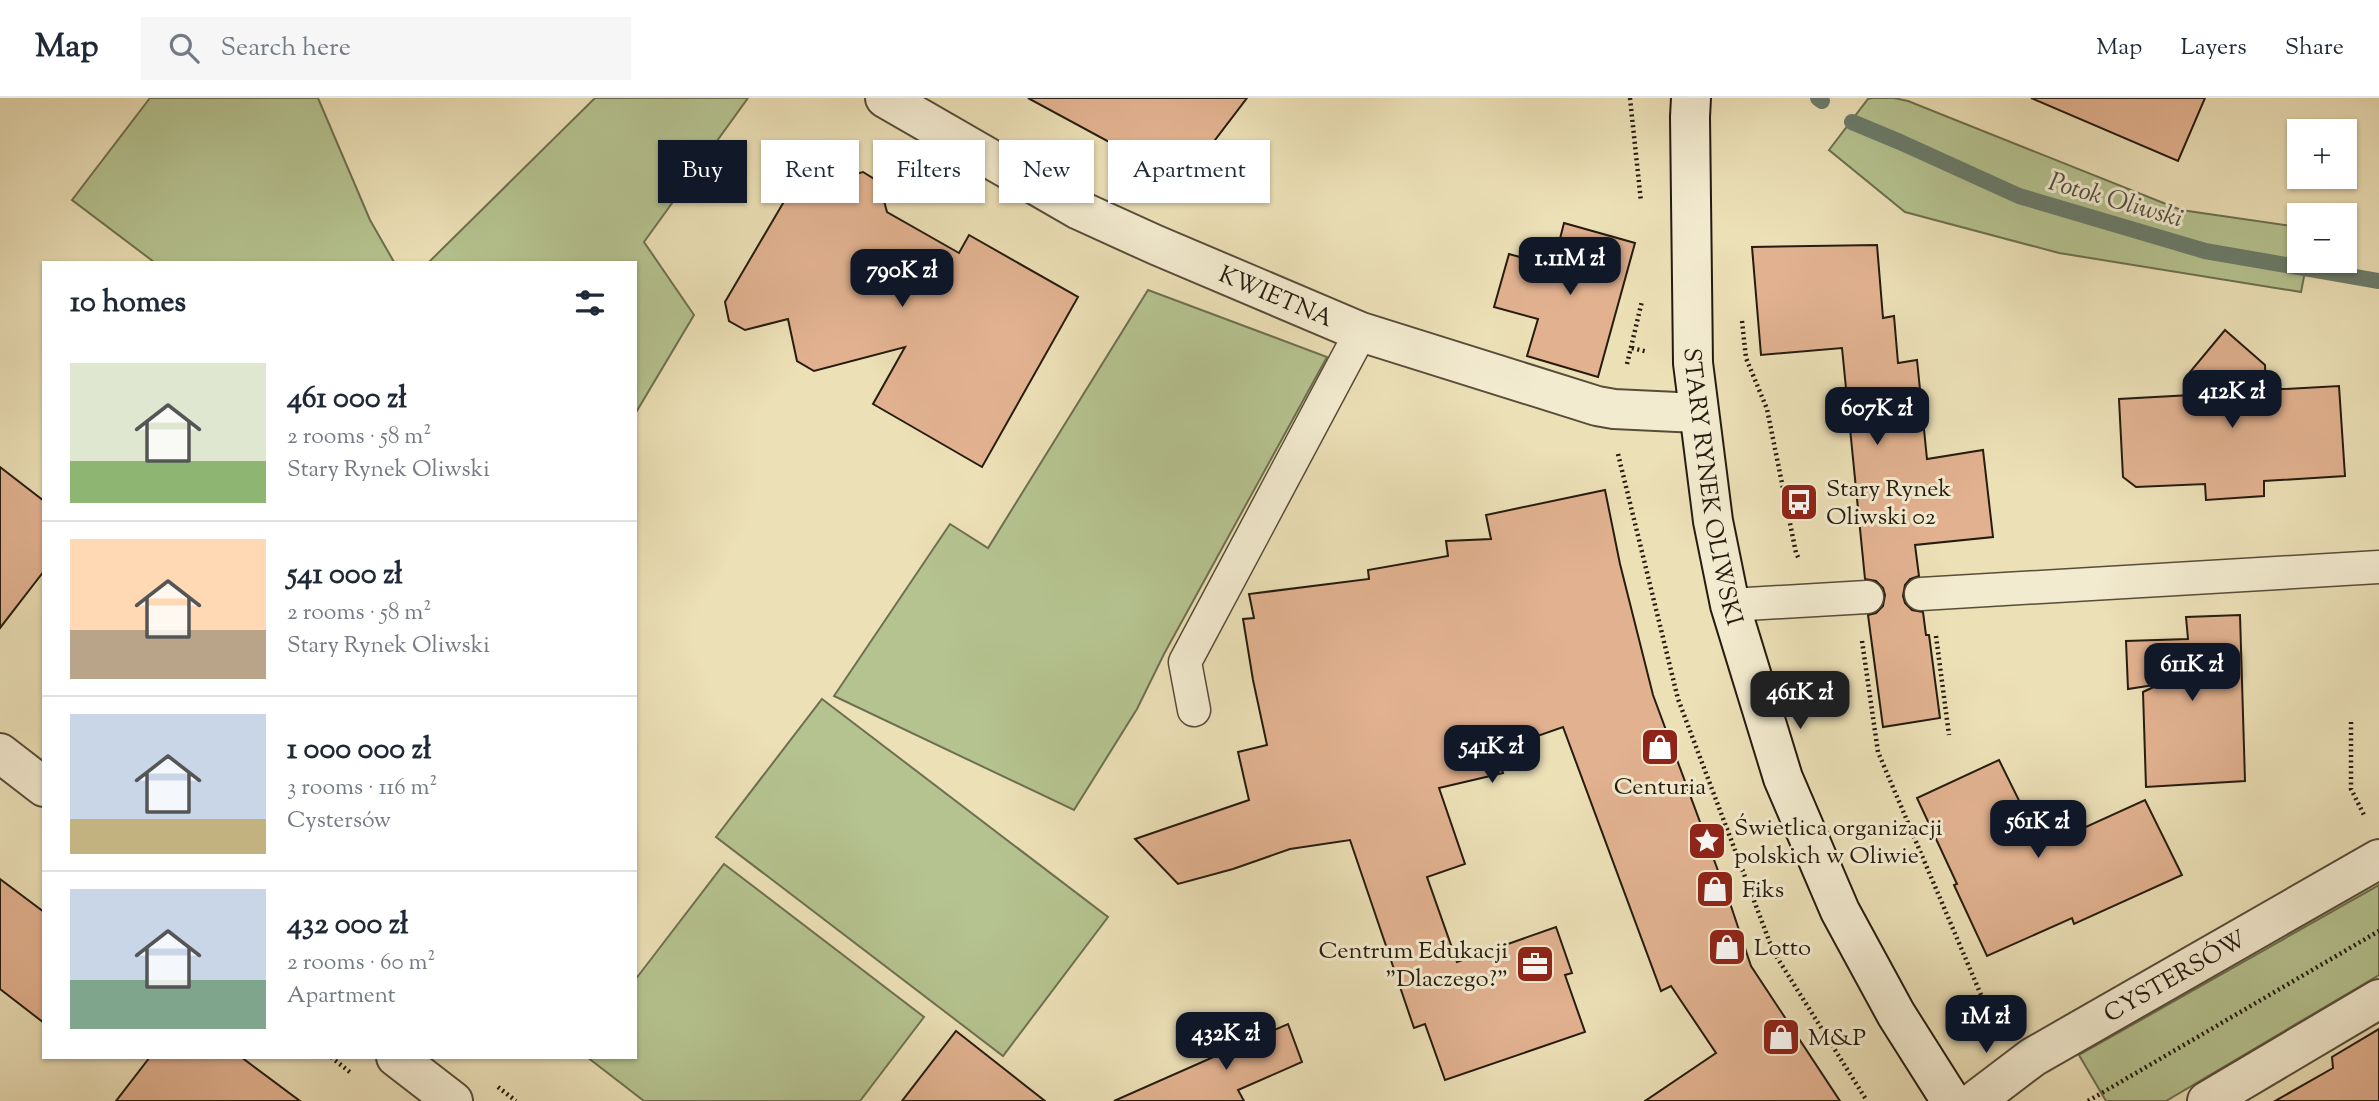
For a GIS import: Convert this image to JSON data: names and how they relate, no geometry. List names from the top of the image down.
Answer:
{
  "streets": {
    "street": ["KWIETNA", "STARY RYNEK OLIWSKI", "CYSTERSÓW"]
  },
  "crossings": [
    ["KWIETNA", "STARY RYNEK OLIWSKI"]
  ],
  "water": ["Potok Oliwski"],
  "places": {
    "bus stop": ["Stary Rynek Oliwski 02"],
    "shop": [
      "Centuria",
      "Fiks",
      "Lotto",
      "M&P"
    ],
    "place": ["Świetlica organizacji polskich w Oliwie"],
    "office": ["Centrum Edukacji \"Dlaczego?\""]
  },
  "page": {
    "header": "Map",
    "search": "Search here",
    "nav": ["Map", "Layers", "Share"],
    "map_buttons": ["+", "−"],
    "chip": [
      "Buy",
      "Rent",
      "Filters",
      "New",
      "Apartment"
    ],
    "price": [
      "1.11M zł",
      "790K zł",
      "412K zł",
      "607K zł",
      "611K zł",
      "461K zł",
      "541K zł",
      "561K zł",
      "1M zł",
      "432K zł"
    ],
    "heading": "10 homes",
    "list": [
      {
        "name": "461 000 zł",
        "note": "2 rooms · 58 m² · Stary Rynek Oliwski"
      },
      {
        "name": "541 000 zł",
        "note": "2 rooms · 58 m² · Stary Rynek Oliwski"
      },
      {
        "name": "1 000 000 zł",
        "note": "3 rooms · 116 m² · Cystersów"
      },
      {
        "name": "432 000 zł",
        "note": "2 rooms · 60 m² · Apartment"
      }
    ]
  }
}
